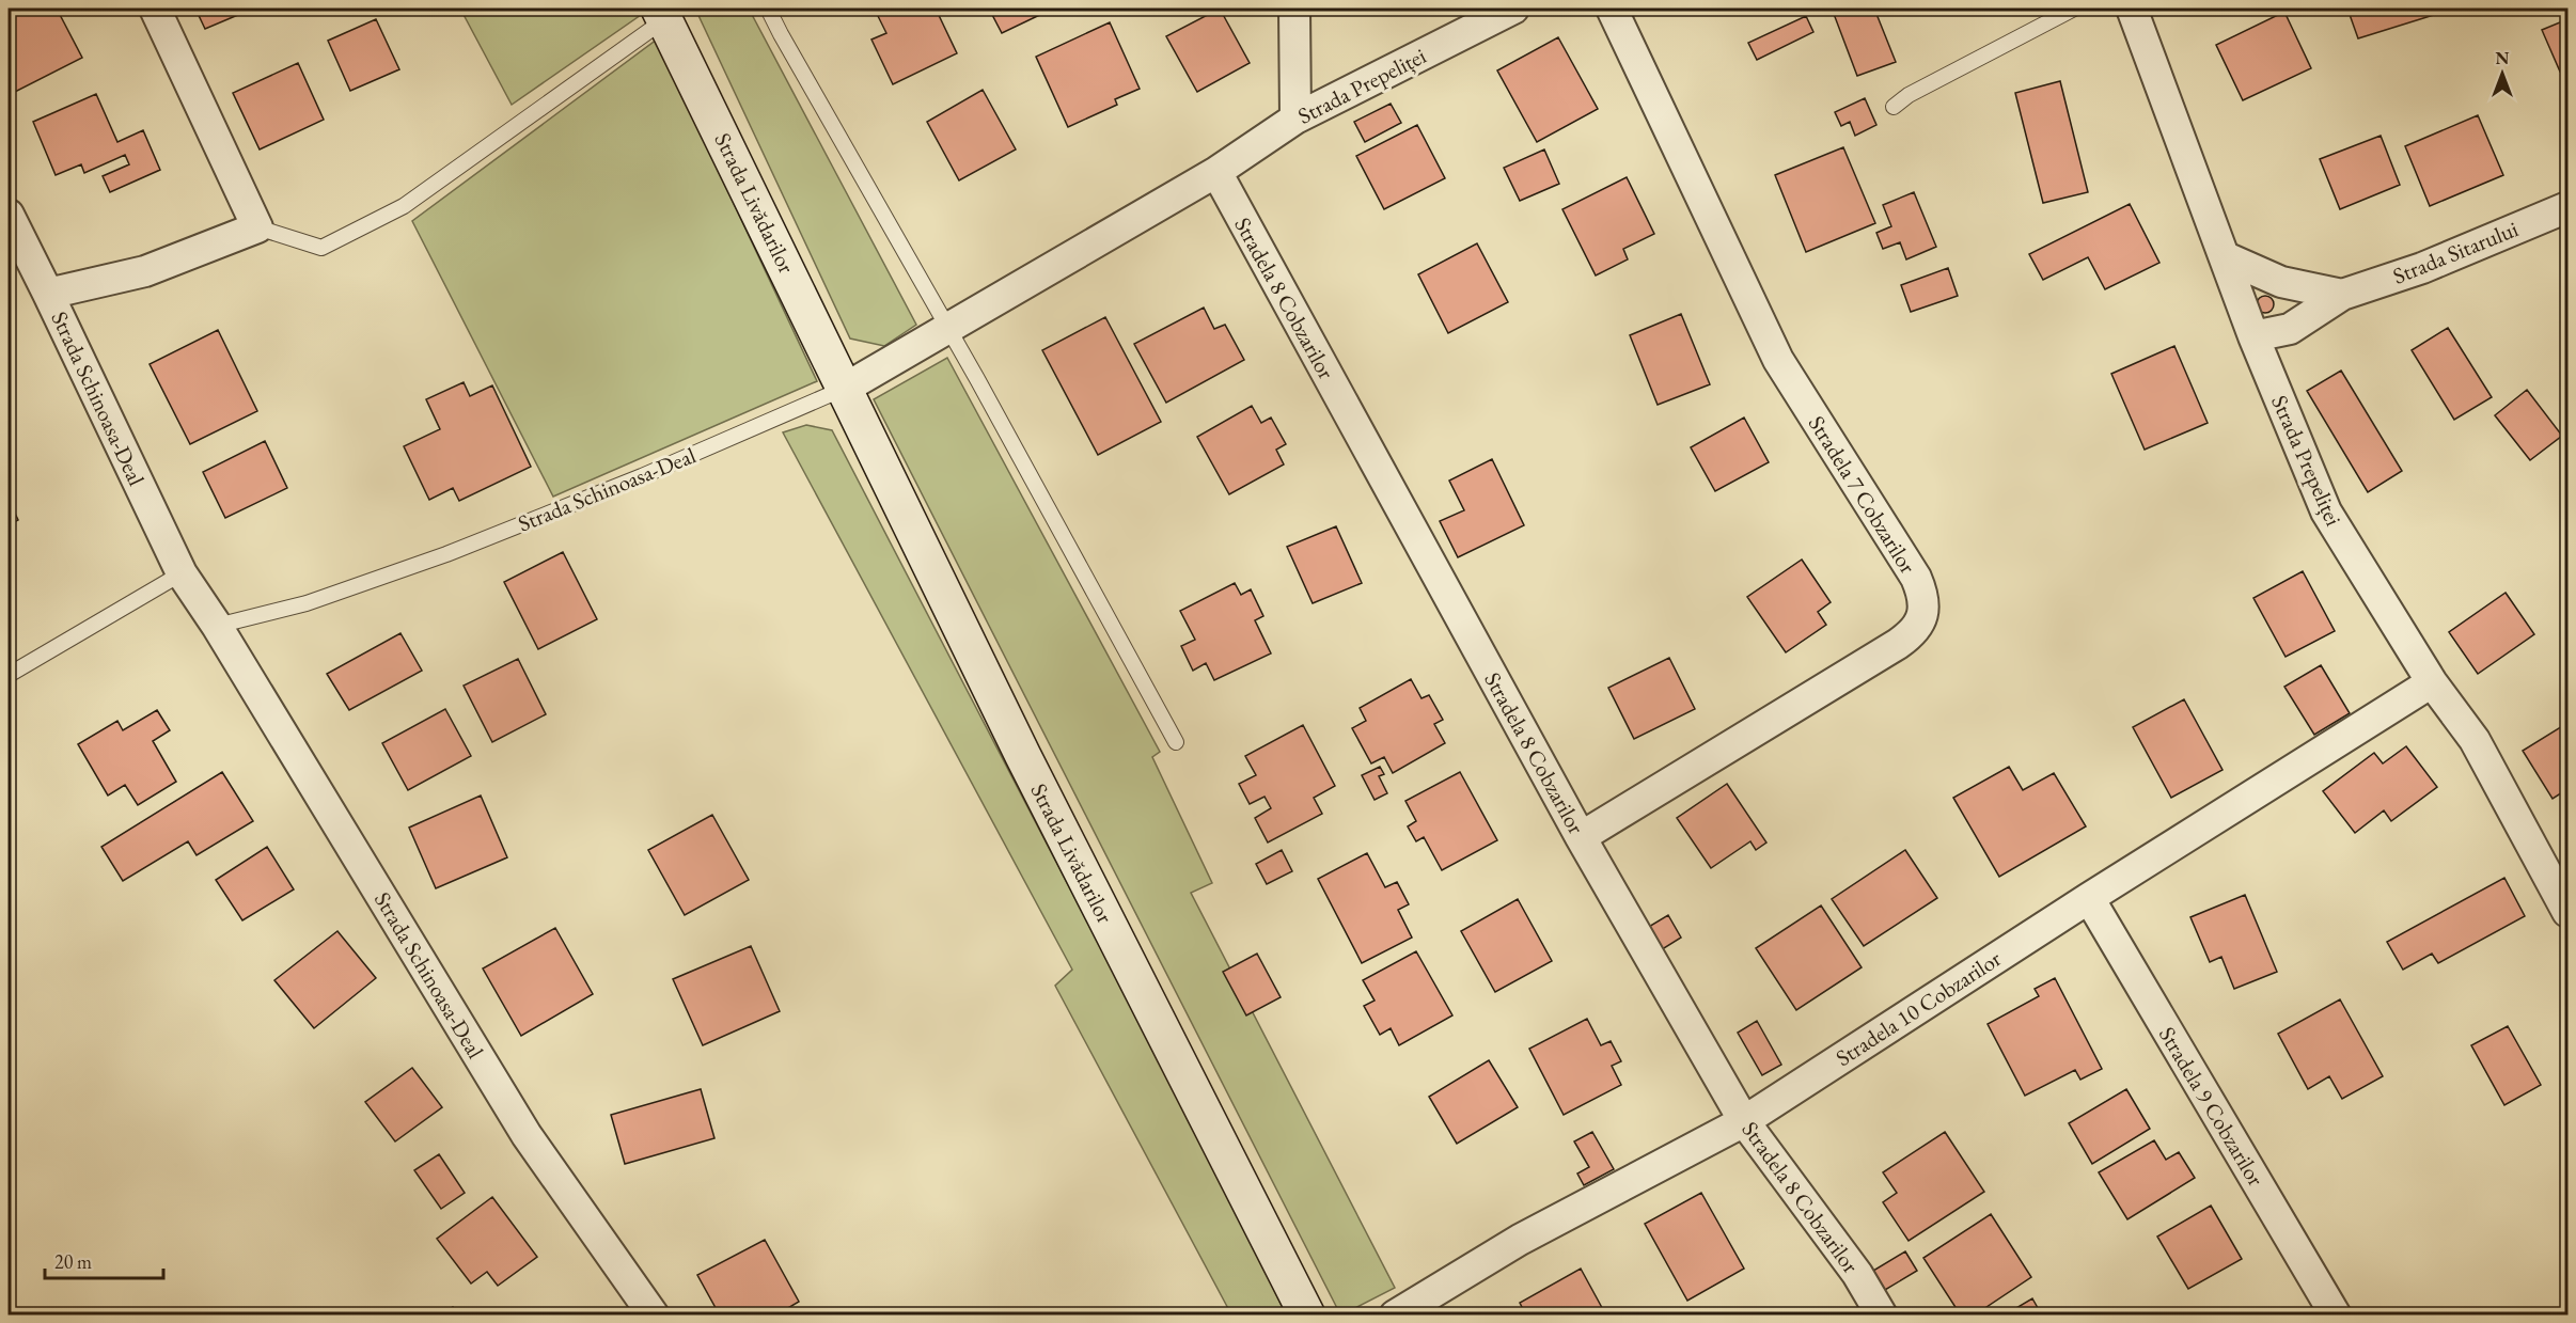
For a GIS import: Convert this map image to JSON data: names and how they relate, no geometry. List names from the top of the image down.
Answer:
{
  "streets": {
    "street": [
      "Strada Prepeliței",
      "Strada Livădarilor",
      "Strada Sitarului",
      "Stradela 8 Cobzarilor",
      "Strada Schinoasa-Deal",
      "Stradela 7 Cobzarilor",
      "Stradela 10 Cobzarilor",
      "Stradela 9 Cobzarilor"
    ]
  },
  "crossings": [
    ["Strada Prepeliței", "Strada Sitarului"],
    ["Strada Prepeliței", "Stradela 8 Cobzarilor"],
    ["Strada Prepeliței", "Stradela 10 Cobzarilor"],
    ["Strada Livădarilor", "Strada Schinoasa-Deal"],
    ["Stradela 8 Cobzarilor", "Stradela 7 Cobzarilor"],
    ["Stradela 8 Cobzarilor", "Stradela 10 Cobzarilor"],
    ["Stradela 10 Cobzarilor", "Stradela 9 Cobzarilor"]
  ],
  "scale_bar": "20 m",
  "north": "top"
}
